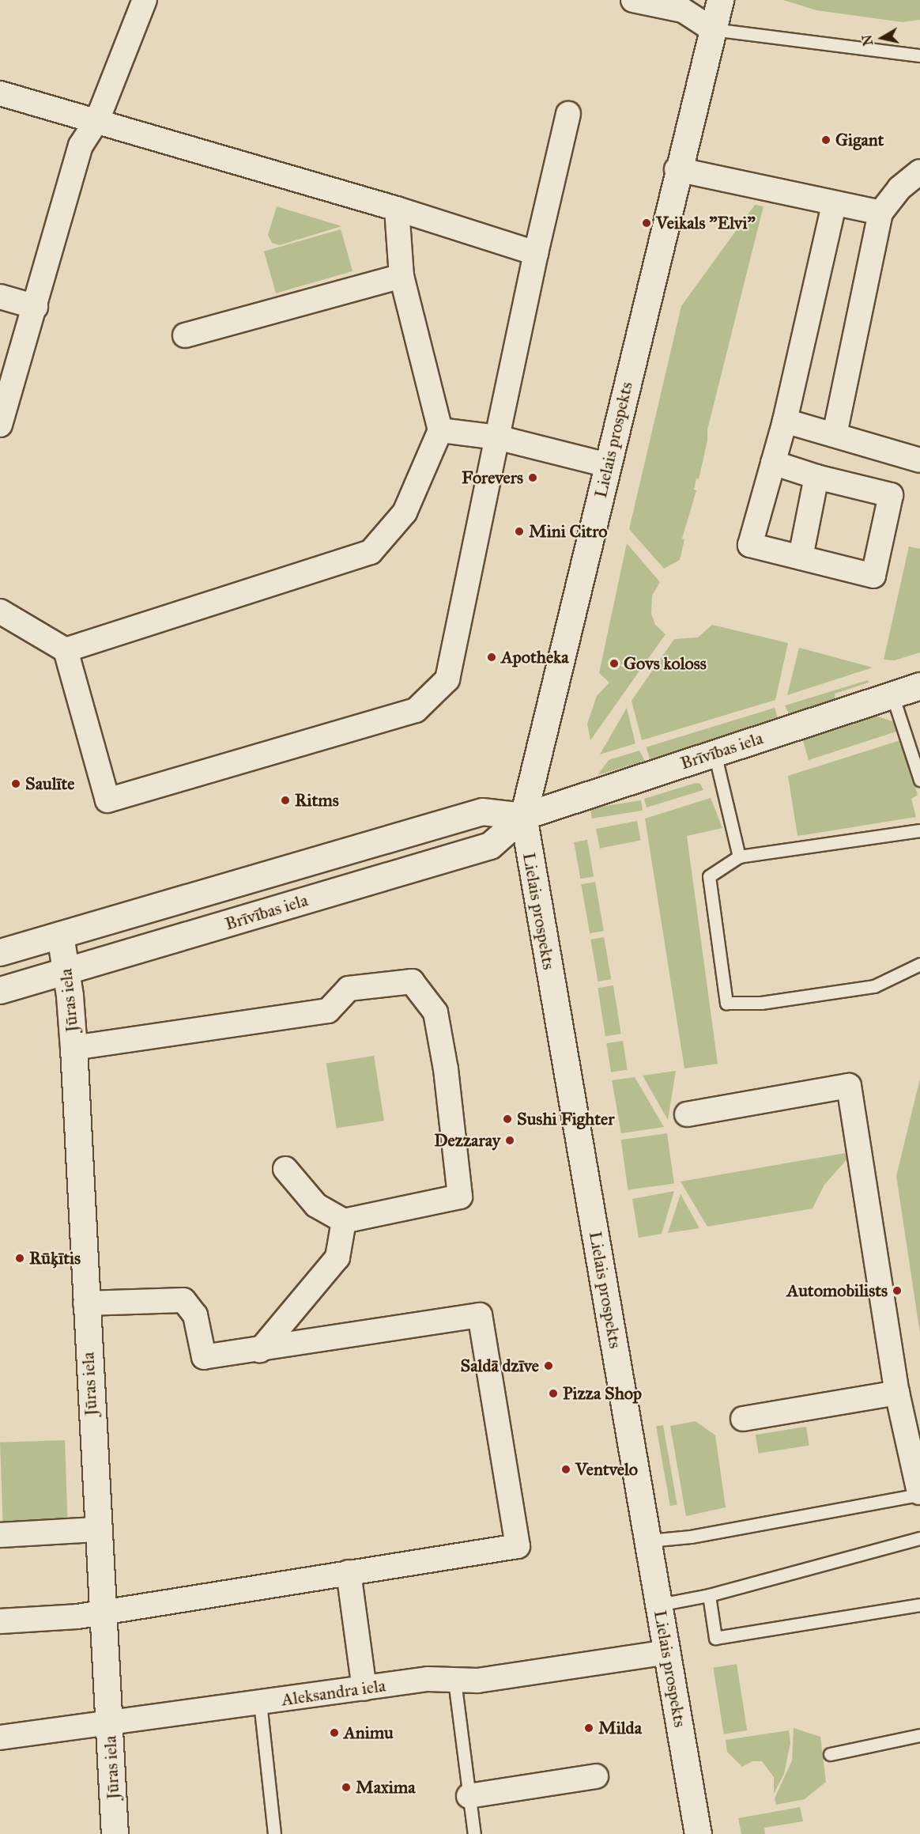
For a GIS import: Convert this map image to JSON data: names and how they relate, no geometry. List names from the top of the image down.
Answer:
{
  "streets": {
    "main road": ["Lielais prospekts", "Brīvības iela", "Jūras iela"],
    "street": ["Aleksandra iela"]
  },
  "crossings": [
    ["Lielais prospekts", "Brīvības iela"],
    ["Lielais prospekts", "Aleksandra iela"],
    ["Brīvības iela", "Jūras iela"],
    ["Jūras iela", "Aleksandra iela"]
  ],
  "places": [
    "Gigant",
    "Veikals \"Elvi\"",
    "Forevers",
    "Mini Citro",
    "Apotheka",
    "Govs koloss",
    "Saulīte",
    "Ritms",
    "Sushi Fighter",
    "Dezzaray",
    "Rūķītis",
    "Automobilists",
    "Saldā dzīve",
    "Pizza Shop",
    "Ventvelo",
    "Milda",
    "Animu",
    "Maxima"
  ],
  "north": "left"
}
